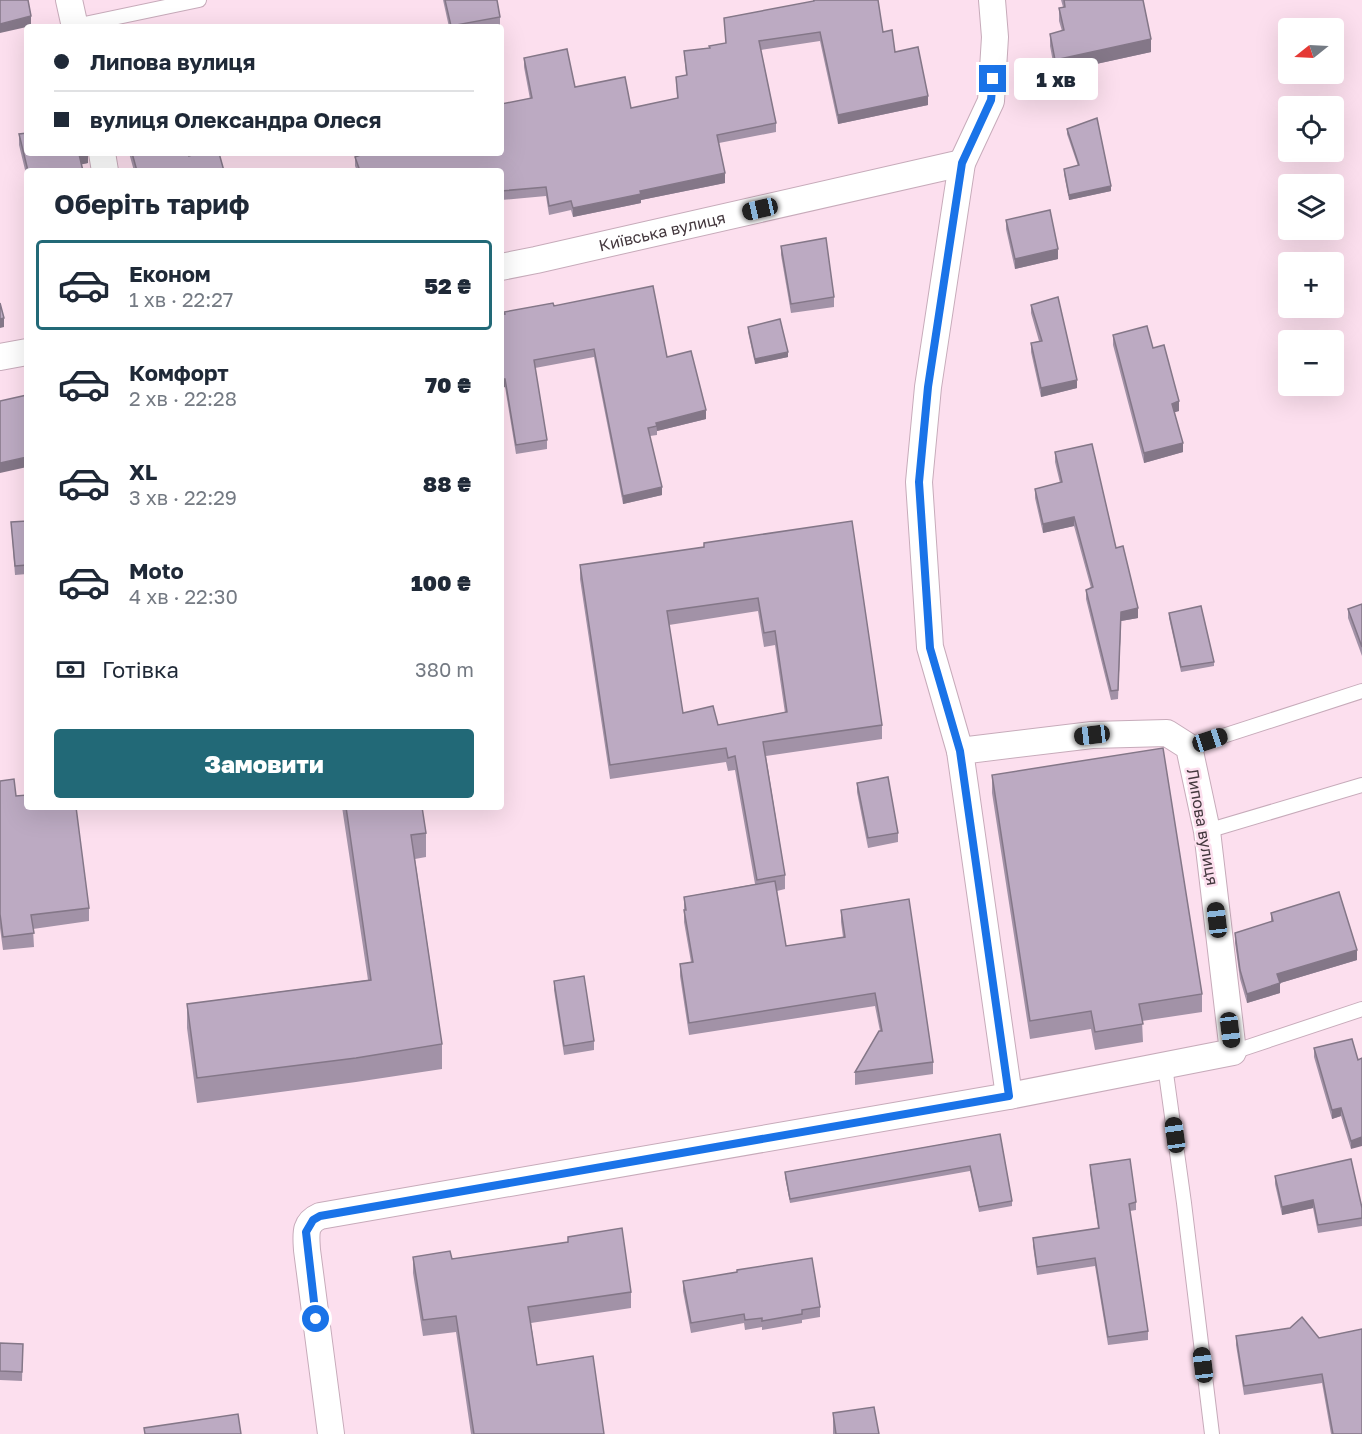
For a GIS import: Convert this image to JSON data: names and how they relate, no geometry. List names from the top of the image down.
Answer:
{
  "streets": {
    "street": ["Київська вулиця", "Липова вулиця"]
  },
  "north": "left",
  "page": {
    "map_buttons": ["+", "−"],
    "banner": ["Липова вулиця", "вулиця Олександра Олеся"],
    "bubble": "1 хв",
    "heading": "Оберіть тариф",
    "list": [
      {
        "name": "Економ",
        "note": "1 хв · 22:27",
        "value": "52 ₴"
      },
      {
        "name": "Комфорт",
        "note": "2 хв · 22:28",
        "value": "70 ₴"
      },
      {
        "name": "XL",
        "note": "3 хв · 22:29",
        "value": "88 ₴"
      },
      {
        "name": "Moto",
        "note": "4 хв · 22:30",
        "value": "100 ₴"
      }
    ],
    "pay": ["Готівка", "380 m"],
    "buttons": "Замовити"
  }
}
